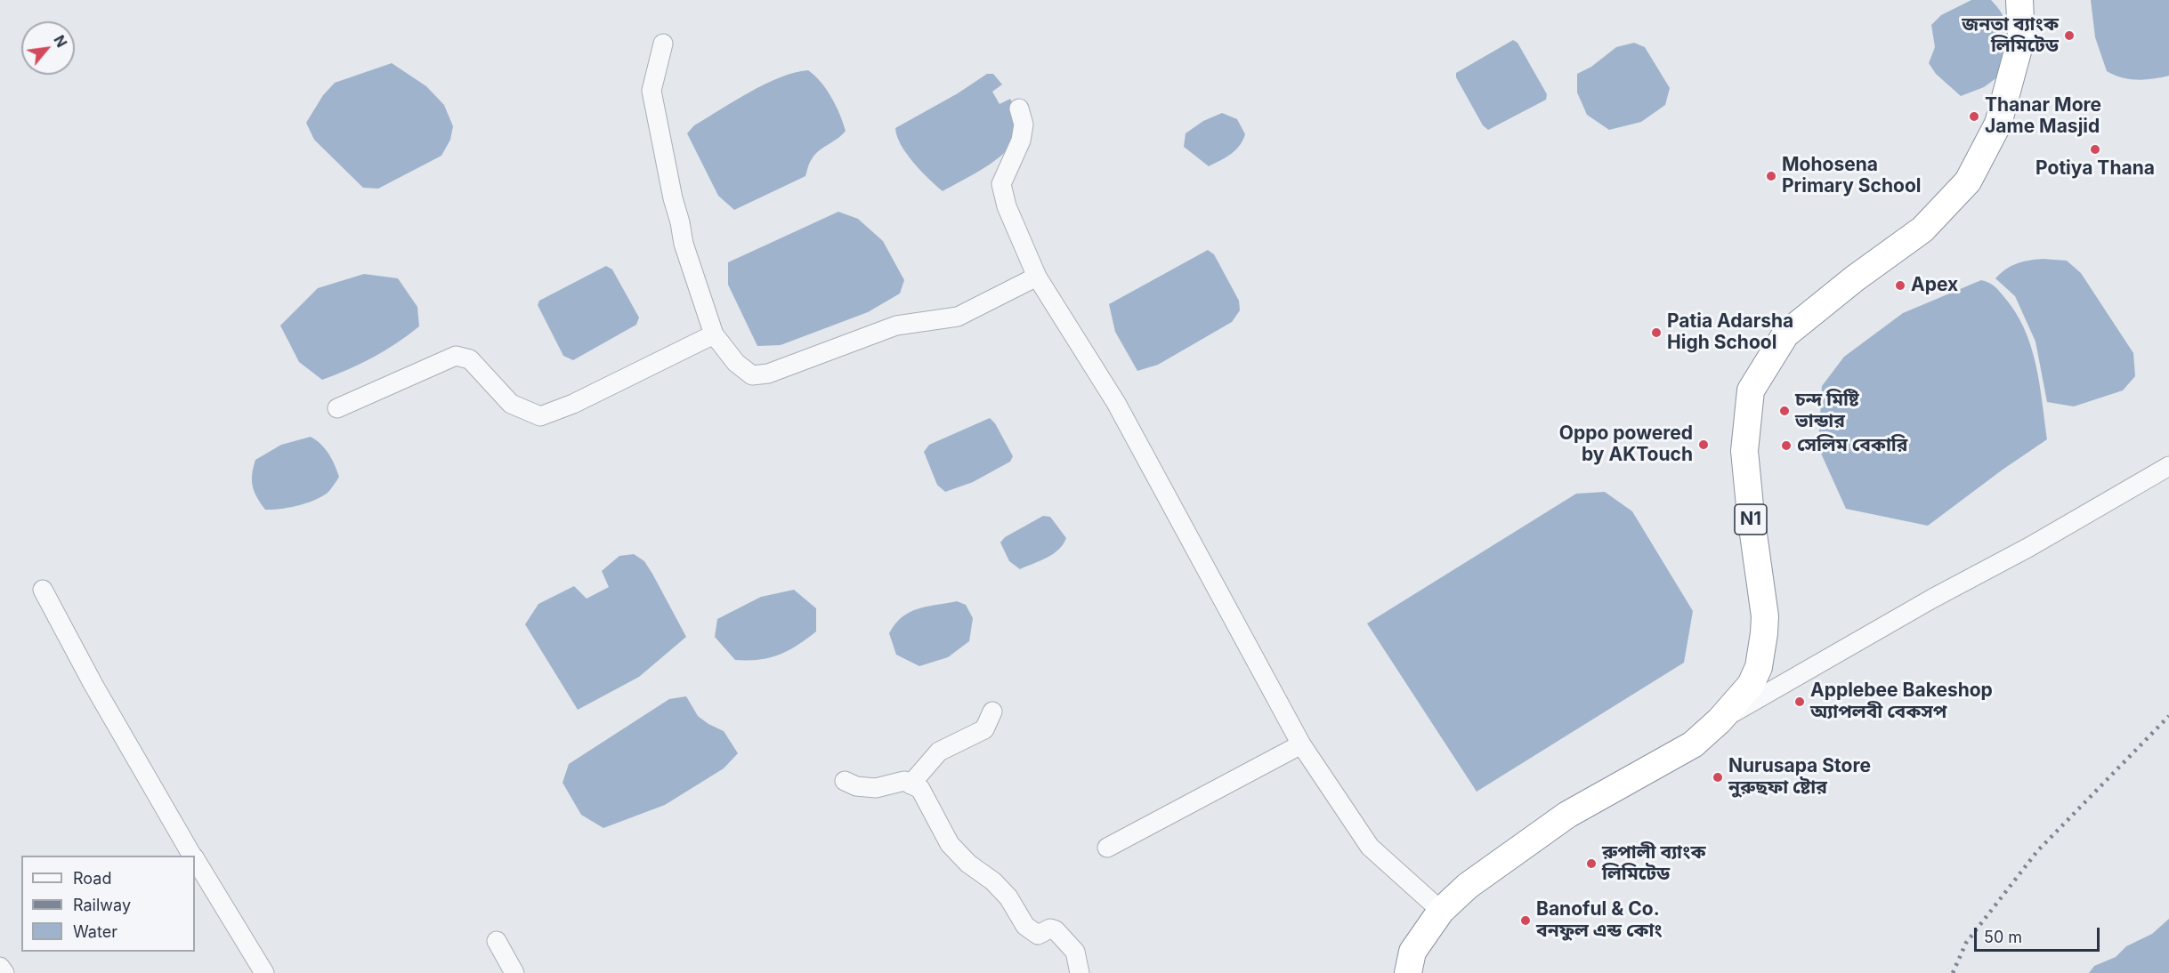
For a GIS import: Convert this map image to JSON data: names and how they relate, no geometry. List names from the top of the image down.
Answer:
{
  "streets": {
    "highway": ["N1"]
  },
  "places": [
    "জনতা ব্যাংক লিমিটেড",
    "Thanar More Jame Masjid",
    "Potiya Thana",
    "Mohosena Primary School",
    "Apex",
    "Patia Adarsha High School",
    "চন্দ মিষ্টি ভান্ডার",
    "Oppo powered by AKTouch",
    "সেলিম বেকারি",
    "Applebee Bakeshop অ্যাপলবী বেকসপ",
    "Nurusapa Store নুরুছফা ষ্টোর",
    "রুপালী ব্যাংক লিমিটেড",
    "Banoful & Co. বনফুল এন্ড কোং"
  ],
  "legend": ["Road", "Railway", "Water"],
  "scale_bar": "50 m",
  "north": "top right"
}
